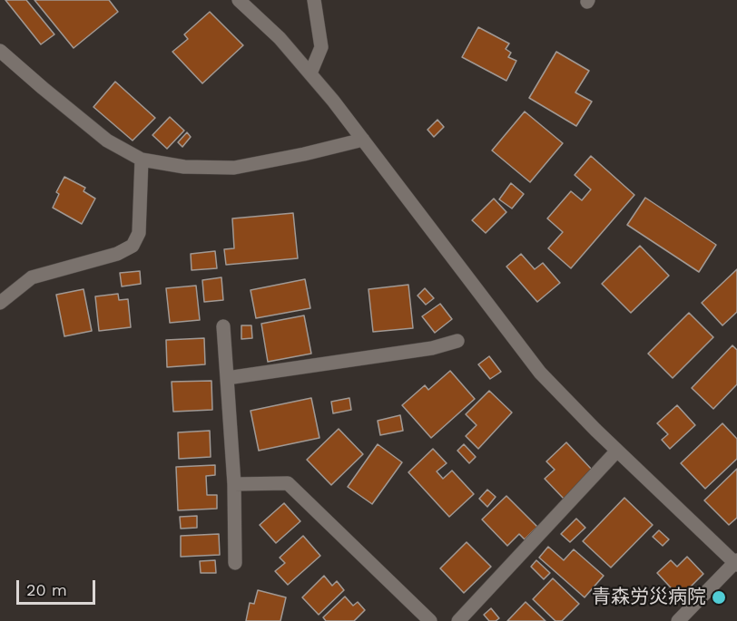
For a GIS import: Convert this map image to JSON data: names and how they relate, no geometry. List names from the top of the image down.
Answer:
{
  "places": ["青森労災病院"],
  "scale_bar": "20 m"
}
